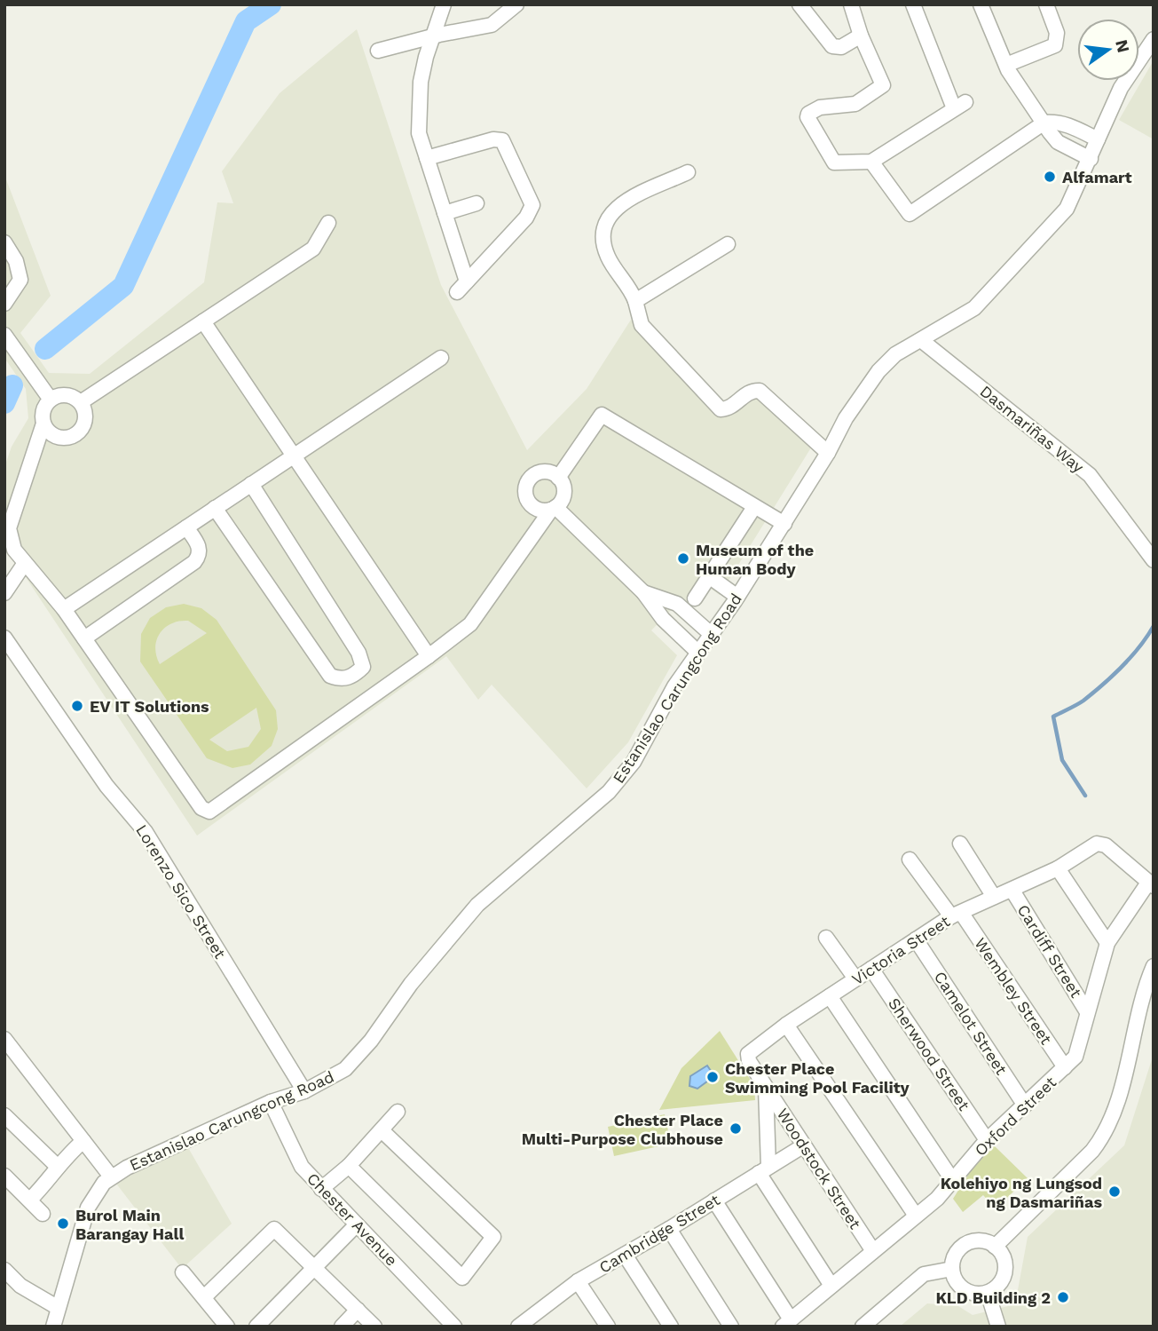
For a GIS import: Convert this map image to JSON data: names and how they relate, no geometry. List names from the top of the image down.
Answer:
{
  "streets": {
    "street": [
      "Dasmariñas Way",
      "Estanislao Carungcong Road",
      "Lorenzo Sico Street",
      "Victoria Street",
      "Cardiff Street",
      "Wembley Street",
      "Camelot Street",
      "Sherwood Street",
      "Oxford Street",
      "Woodstock Street",
      "Chester Avenue",
      "Cambridge Street"
    ]
  },
  "crossings": [
    ["Dasmariñas Way", "Estanislao Carungcong Road"],
    ["Estanislao Carungcong Road", "Lorenzo Sico Street"],
    ["Estanislao Carungcong Road", "Chester Avenue"],
    ["Victoria Street", "Cardiff Street"],
    ["Victoria Street", "Wembley Street"],
    ["Victoria Street", "Camelot Street"],
    ["Victoria Street", "Sherwood Street"],
    ["Victoria Street", "Oxford Street"],
    ["Victoria Street", "Woodstock Street"],
    ["Cardiff Street", "Oxford Street"],
    ["Wembley Street", "Oxford Street"],
    ["Camelot Street", "Oxford Street"],
    ["Sherwood Street", "Oxford Street"],
    ["Oxford Street", "Woodstock Street"],
    ["Woodstock Street", "Cambridge Street"]
  ],
  "places": [
    "Alfamart",
    "Museum of the Human Body",
    "EV IT Solutions",
    "Chester Place Swimming Pool Facility",
    "Chester Place Multi-Purpose Clubhouse",
    "Kolehiyo ng Lungsod ng Dasmariñas",
    "Burol Main Barangay Hall",
    "KLD Building 2"
  ],
  "north": "right"
}
